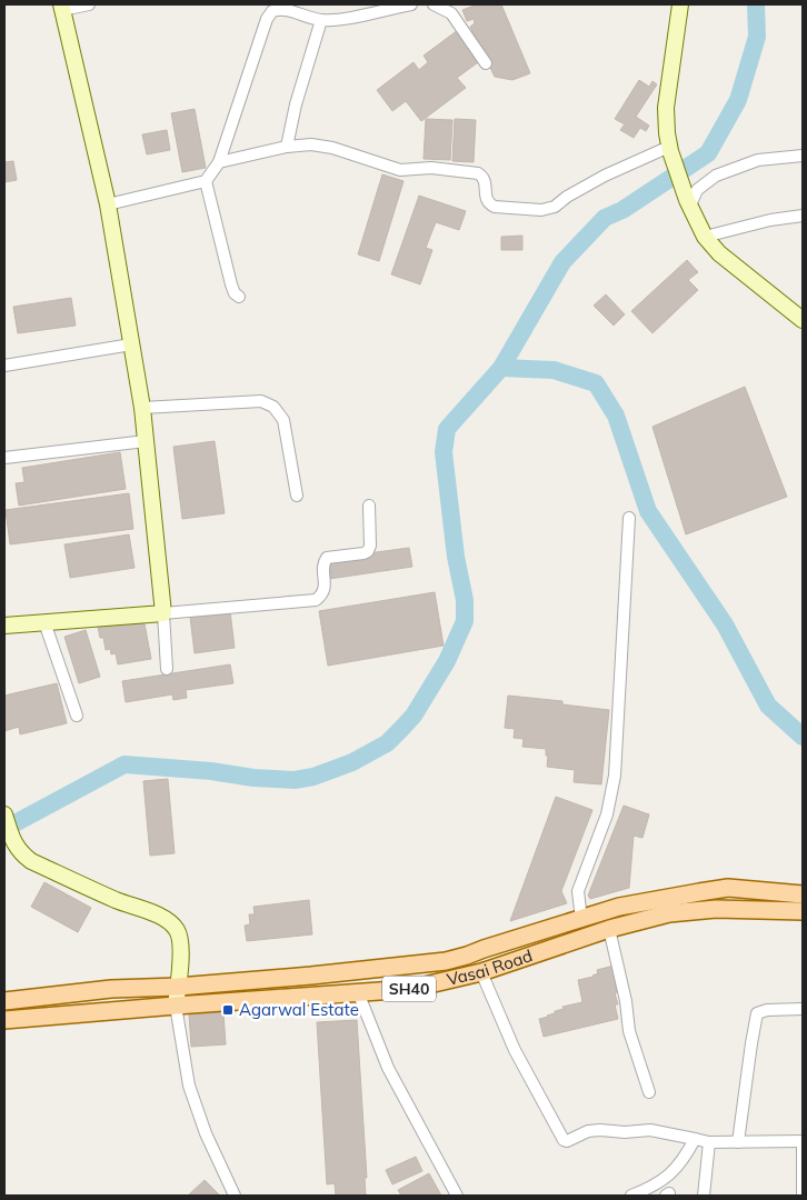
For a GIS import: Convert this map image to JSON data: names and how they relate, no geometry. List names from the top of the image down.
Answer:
{
  "streets": {
    "main road": ["Vasai Road", "SH40"]
  },
  "places": {
    "transit": ["Agarwal Estate"]
  }
}
